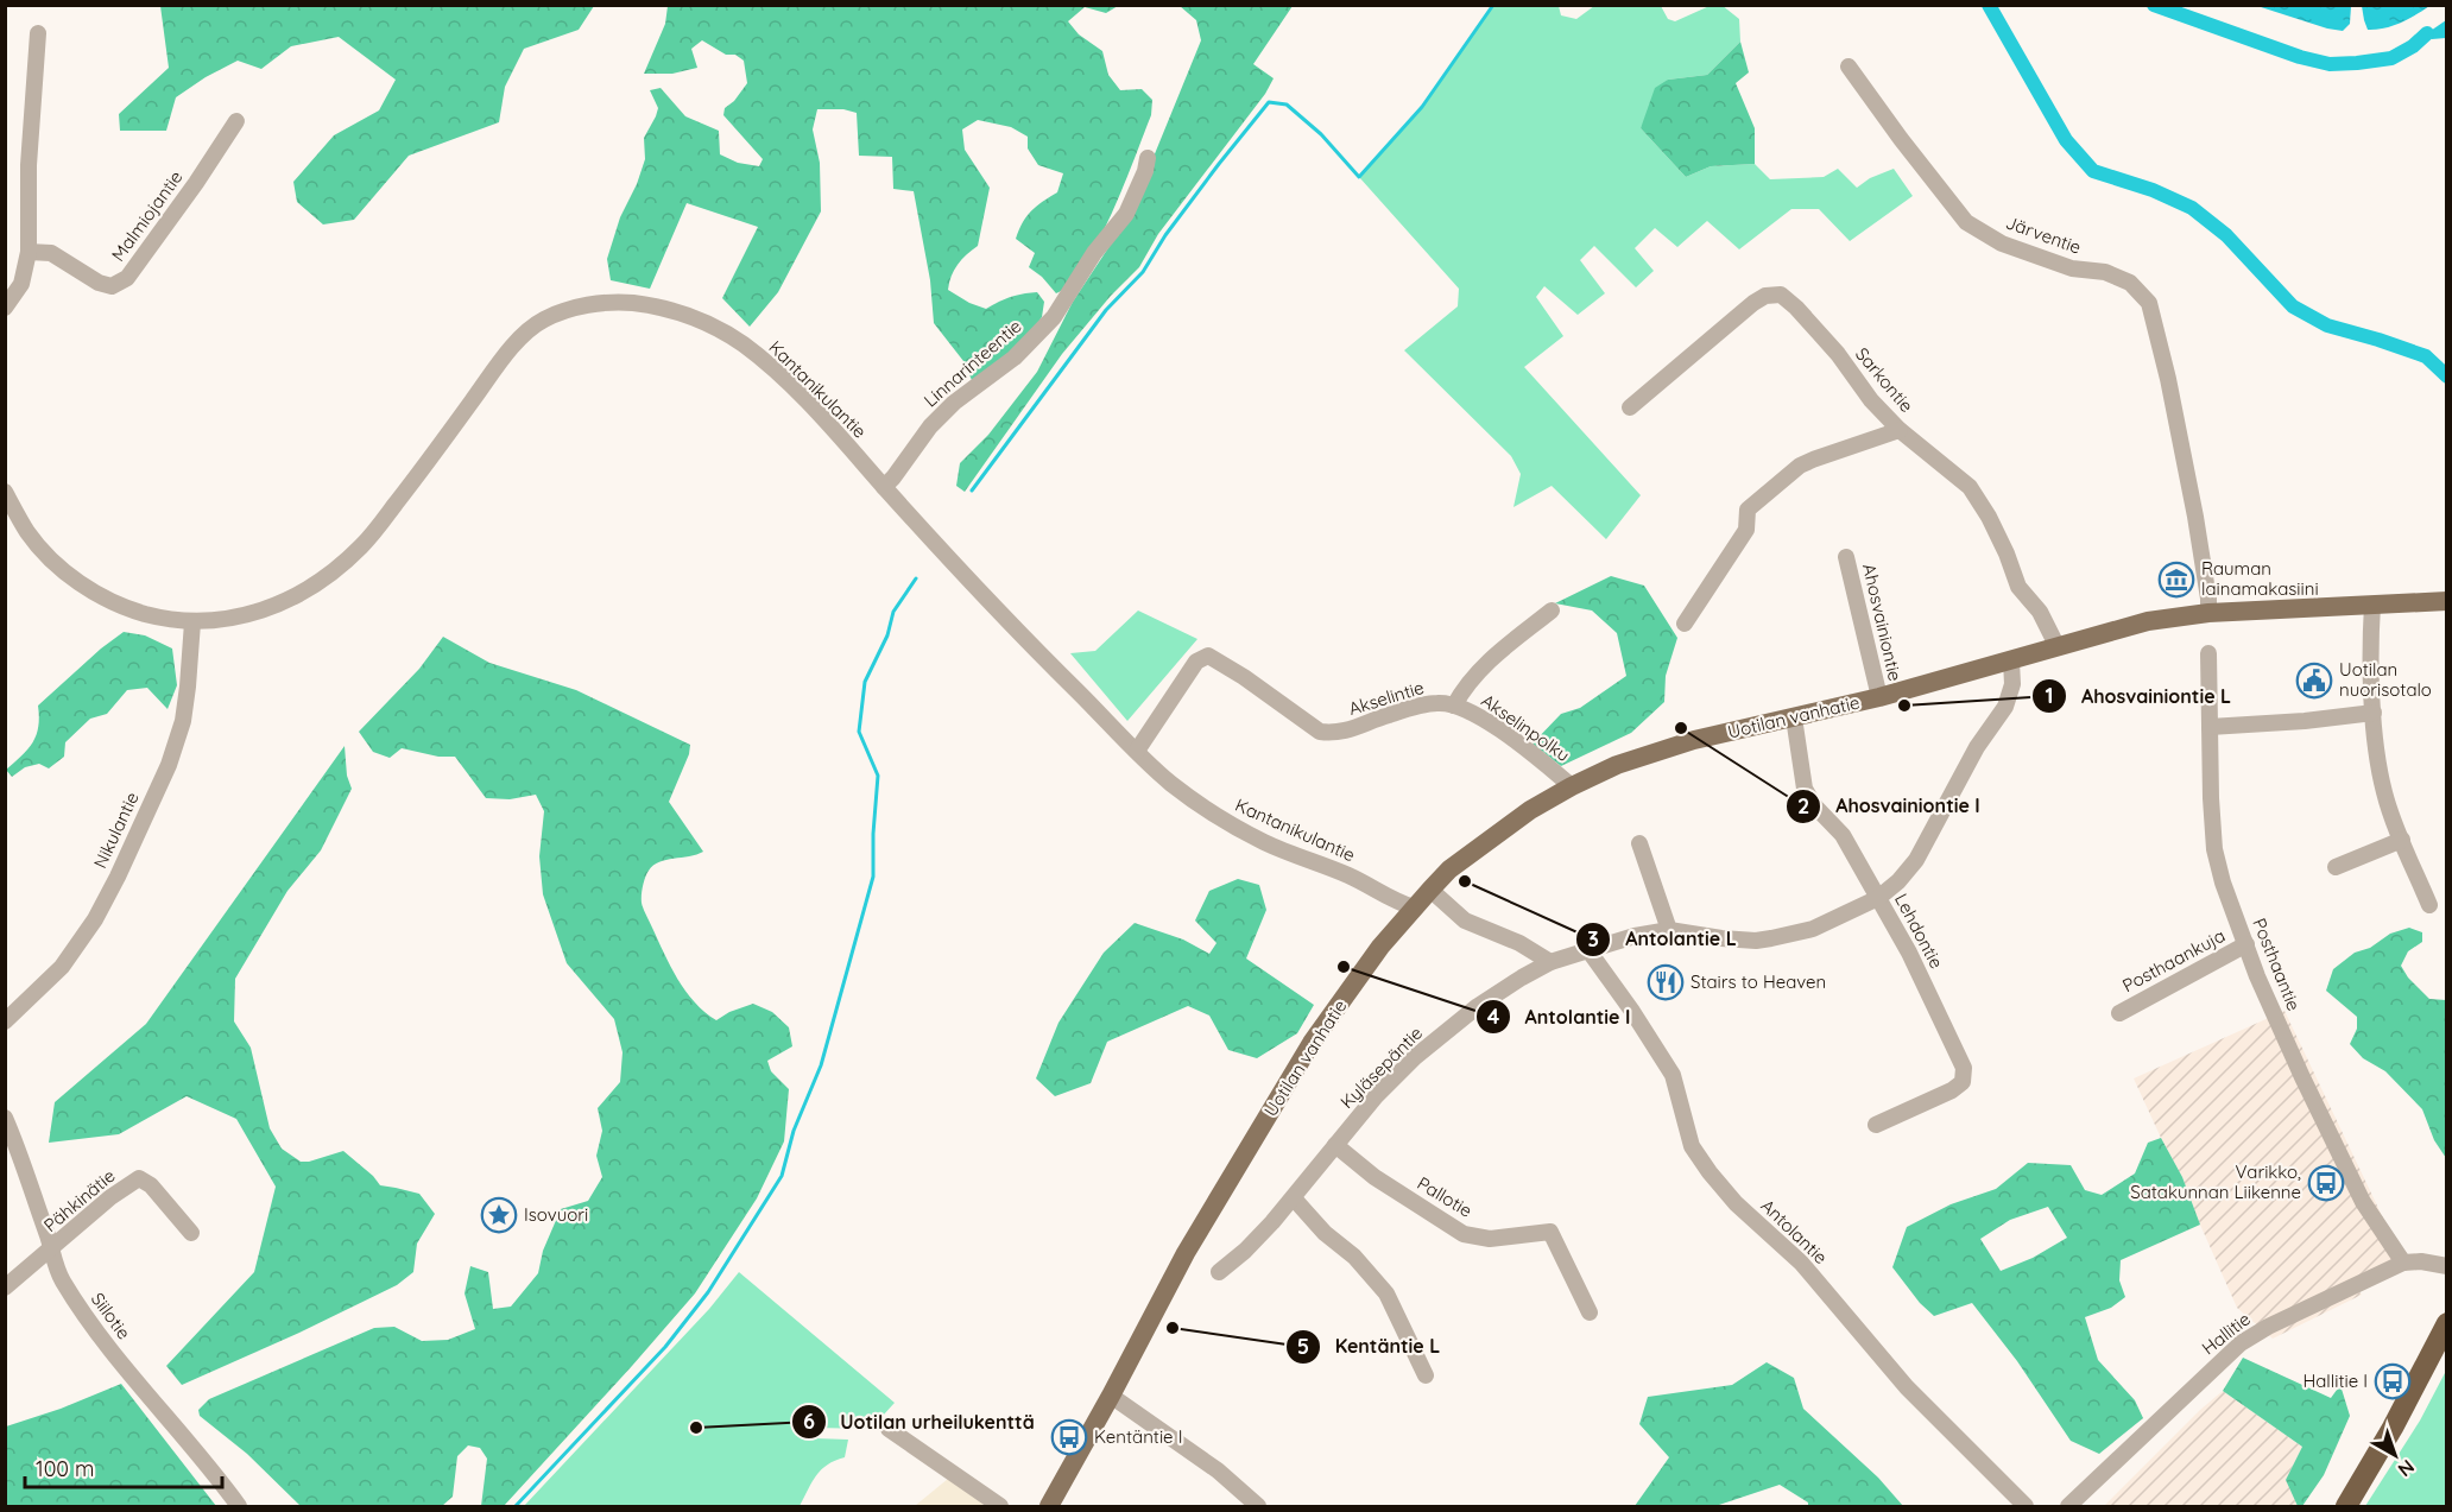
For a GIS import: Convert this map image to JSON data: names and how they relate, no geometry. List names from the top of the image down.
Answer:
{
  "streets": {
    "main road": ["Uotilan vanhatie"],
    "street": [
      "Malmiojantie",
      "Järventie",
      "Linnarinteentie",
      "Sarkontie",
      "Kantanikulantie",
      "Ahosvainiontie",
      "Akselintie",
      "Akselinpolku",
      "Nikulantie",
      "Lehdontie",
      "Posthaankuja",
      "Posthaantie",
      "Kyläsepäntie",
      "Pallotie",
      "Pähkinätie",
      "Antolantie",
      "Siilotie",
      "Hallitie"
    ]
  },
  "crossings": [
    ["Järventie", "Uotilan vanhatie"],
    ["Linnarinteentie", "Kantanikulantie"],
    ["Sarkontie", "Uotilan vanhatie"],
    ["Kantanikulantie", "Akselintie"],
    ["Kantanikulantie", "Uotilan vanhatie"],
    ["Kantanikulantie", "Nikulantie"],
    ["Ahosvainiontie", "Uotilan vanhatie"],
    ["Akselintie", "Akselinpolku"],
    ["Uotilan vanhatie", "Akselinpolku"],
    ["Uotilan vanhatie", "Lehdontie"],
    ["Uotilan vanhatie", "Kyläsepäntie"],
    ["Lehdontie", "Kyläsepäntie"],
    ["Posthaankuja", "Posthaantie"],
    ["Posthaantie", "Hallitie"],
    ["Kyläsepäntie", "Pallotie"],
    ["Kyläsepäntie", "Antolantie"],
    ["Pähkinätie", "Siilotie"]
  ],
  "places": {
    "museum": ["Rauman lainamakasiini"],
    "public building": ["Uotilan nuorisotalo"],
    "other": [
      "Ahosvainiontie L",
      "Ahosvainiontie I",
      "Antolantie L",
      "Antolantie I",
      "Kentäntie L",
      "Uotilan urheilukenttä"
    ],
    "restaurant": ["Stairs to Heaven"],
    "bus stop": ["Varikko, Satakunnan Liikenne", "Hallitie I", "Kentäntie I"],
    "place": ["Isovuori"]
  },
  "scale_bar": "100 m",
  "north": "bottom right"
}
